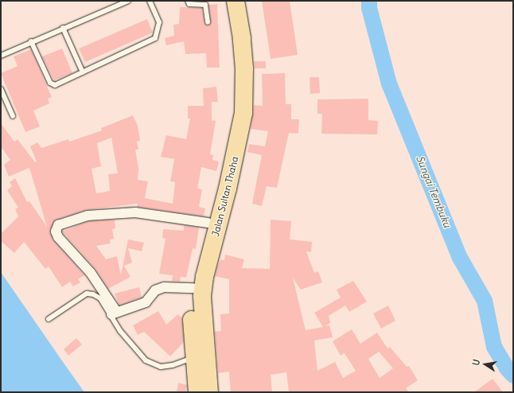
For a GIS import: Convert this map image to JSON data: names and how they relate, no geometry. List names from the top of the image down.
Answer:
{
  "streets": {
    "highway": ["Jalan Sultan Thaha"]
  },
  "water": ["Sungai Tembuku"],
  "north": "left"
}
